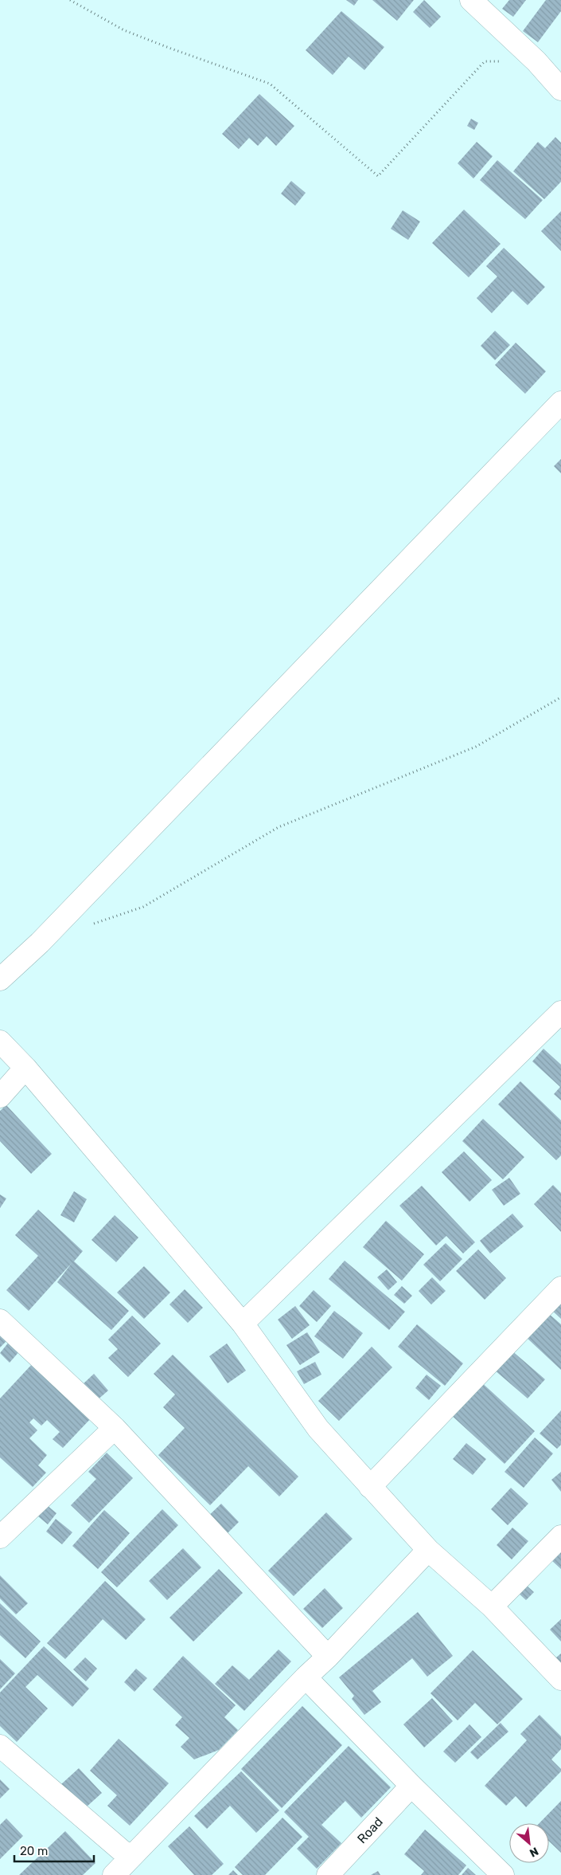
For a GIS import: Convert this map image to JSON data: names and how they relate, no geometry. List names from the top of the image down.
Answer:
{
  "streets": {
    "street": ["Road"]
  },
  "scale_bar": "20 m",
  "north": "bottom right"
}
